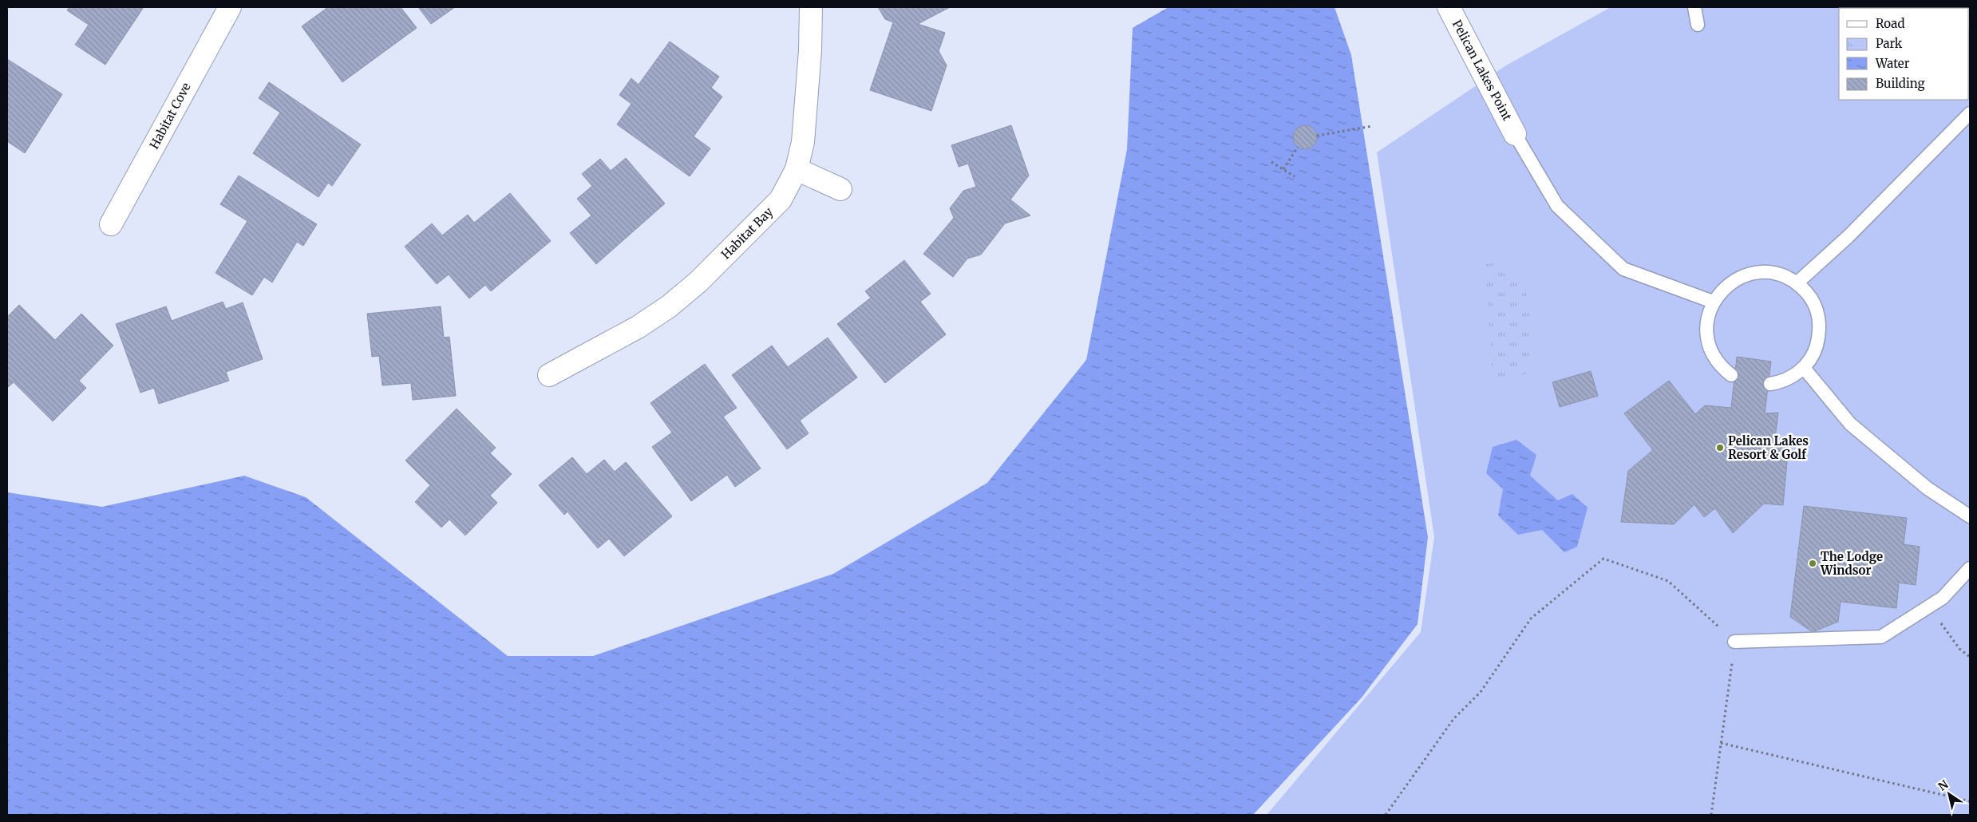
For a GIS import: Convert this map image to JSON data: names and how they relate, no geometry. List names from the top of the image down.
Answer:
{
  "streets": {
    "street": ["Pelican Lakes Point", "Habitat Cove", "Habitat Bay"]
  },
  "places": ["Pelican Lakes Resort & Golf", "The Lodge Windsor"],
  "legend": [
    "Road",
    "Park",
    "Water",
    "Building"
  ],
  "north": "top left"
}
